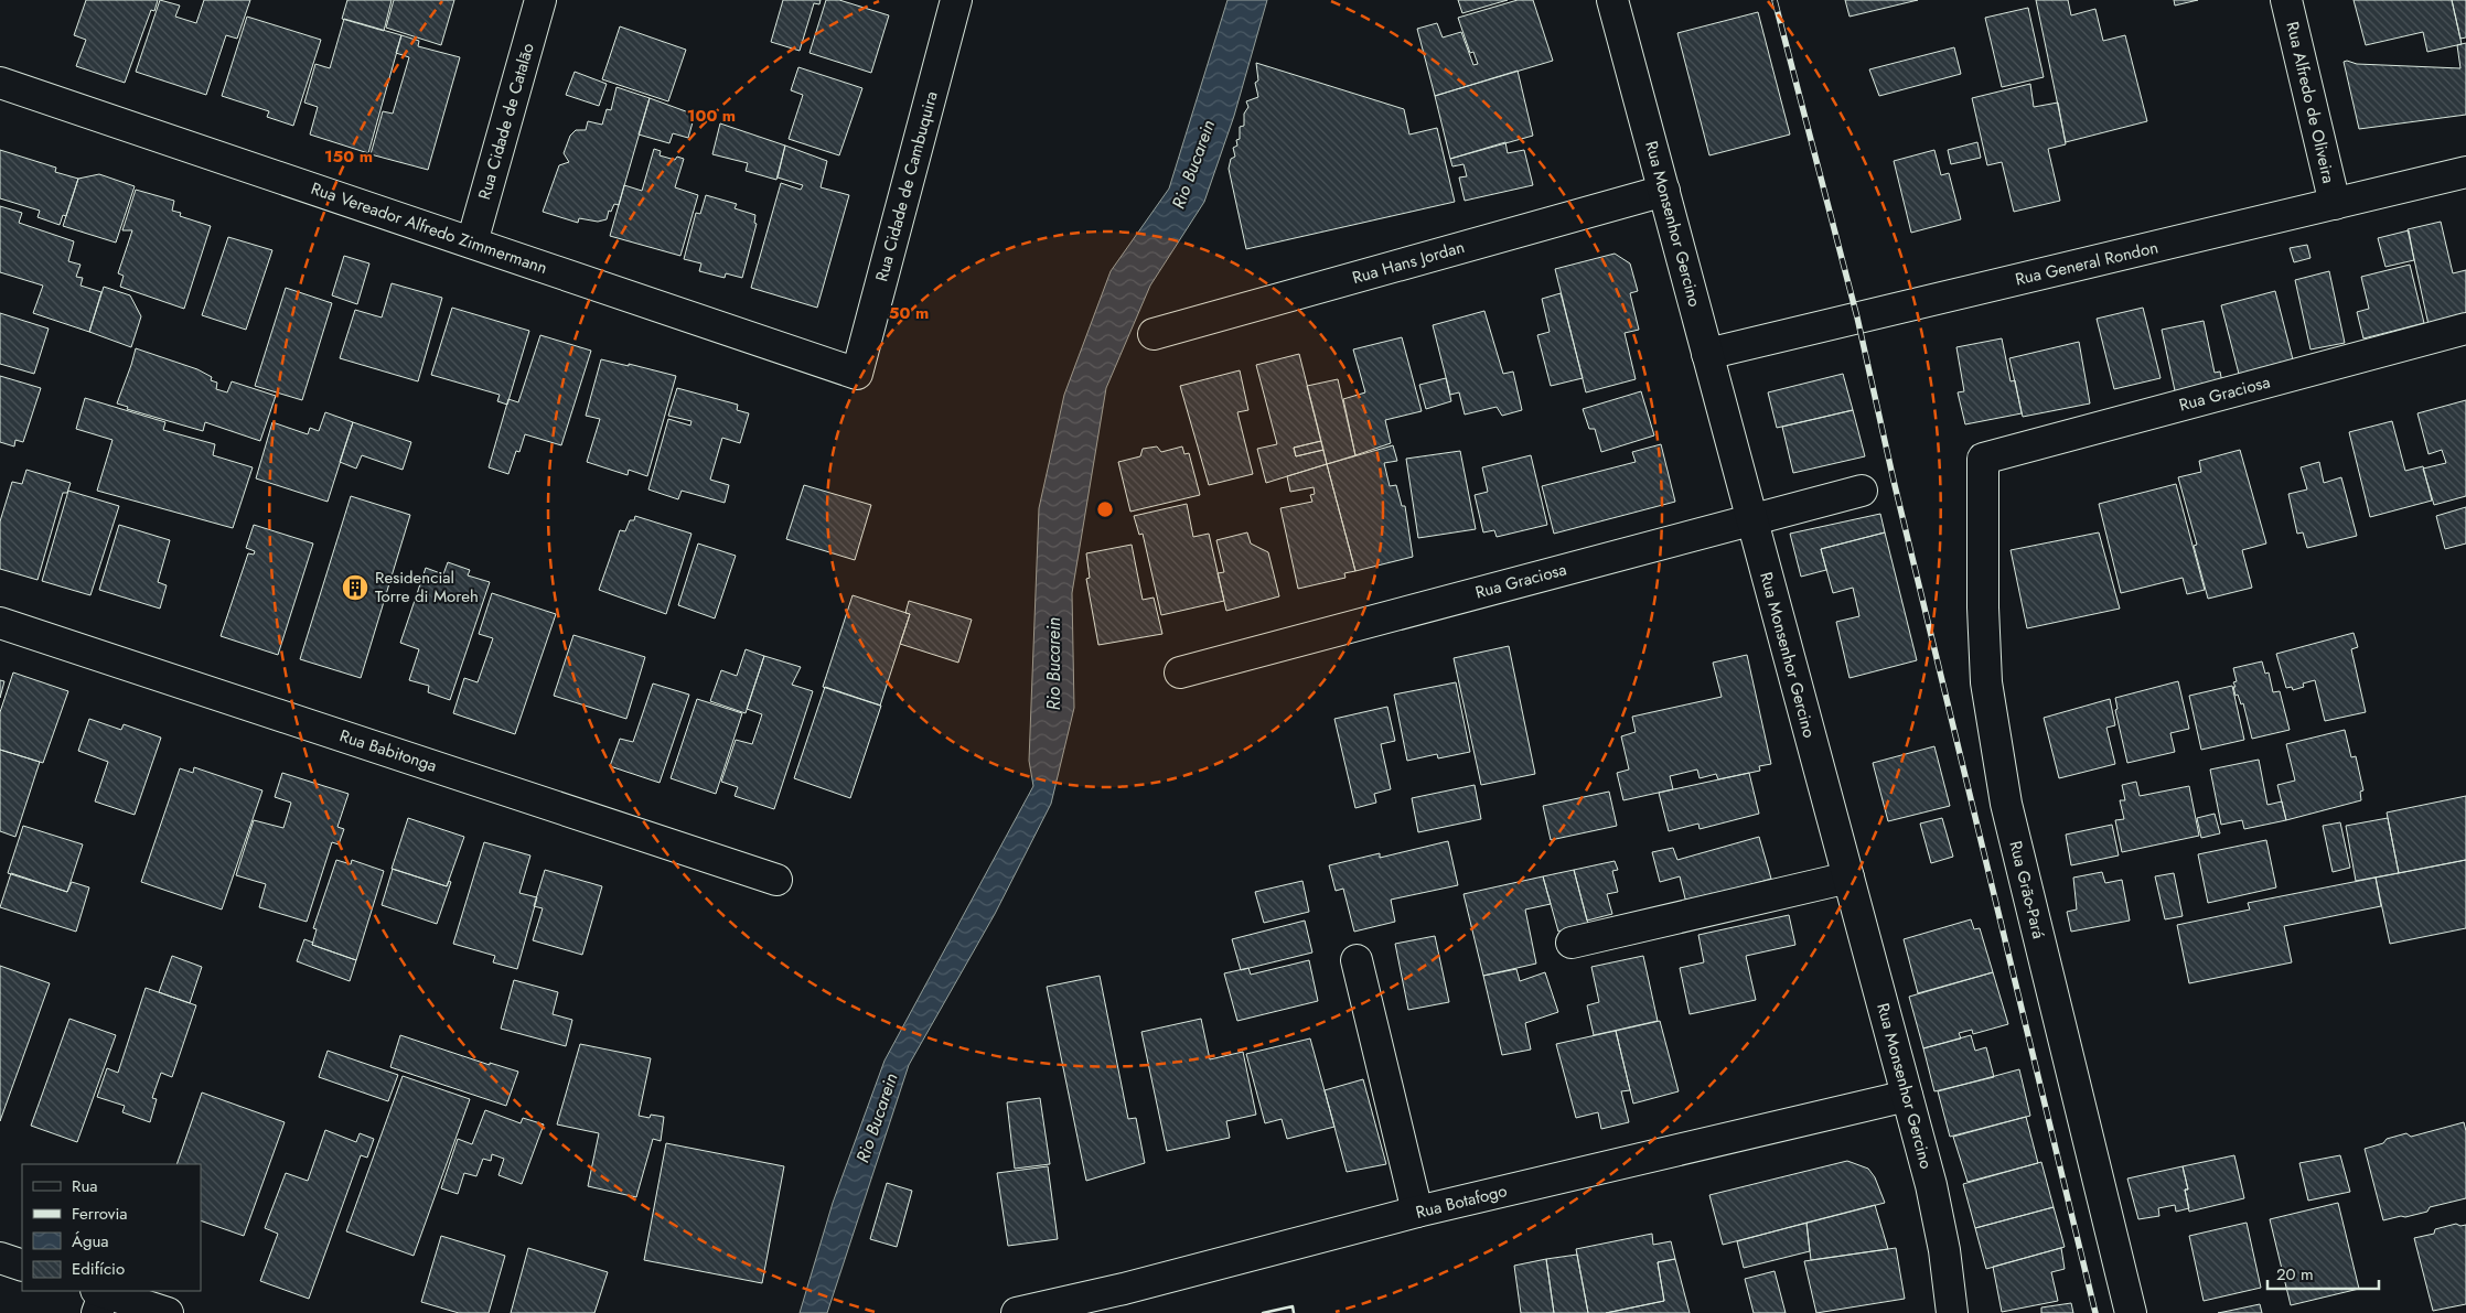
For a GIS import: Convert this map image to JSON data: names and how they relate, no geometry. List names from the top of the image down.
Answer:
{
  "streets": {
    "street": [
      "Rua Alfredo de Oliveira",
      "Rua Cidade de Catalão",
      "Rua Cidade de Cambuquira",
      "Rua Monsenhor Gercino",
      "Rua Vereador Alfredo Zimmermann",
      "Rua Hans Jordan",
      "Rua General Rondon",
      "Rua Graciosa",
      "Rua Babitonga",
      "Rua Grão-Pará",
      "Rua Botafogo"
    ]
  },
  "crossings": [
    ["Rua Alfredo de Oliveira", "Rua General Rondon"],
    ["Rua Cidade de Catalão", "Rua Vereador Alfredo Zimmermann"],
    ["Rua Cidade de Cambuquira", "Rua Vereador Alfredo Zimmermann"],
    ["Rua Monsenhor Gercino", "Rua Hans Jordan"],
    ["Rua Monsenhor Gercino", "Rua General Rondon"],
    ["Rua Monsenhor Gercino", "Rua Graciosa"],
    ["Rua Monsenhor Gercino", "Rua Botafogo"],
    ["Rua Graciosa", "Rua Grão-Pará"]
  ],
  "water": ["Rio Bucarein"],
  "places": {
    "building": ["Residencial Torre di Moreh"]
  },
  "legend": [
    "Rua",
    "Ferrovia",
    "Água",
    "Edifício"
  ],
  "scale_bar": "20 m",
  "rings": ["100 m", "150 m", "50 m"]
}
